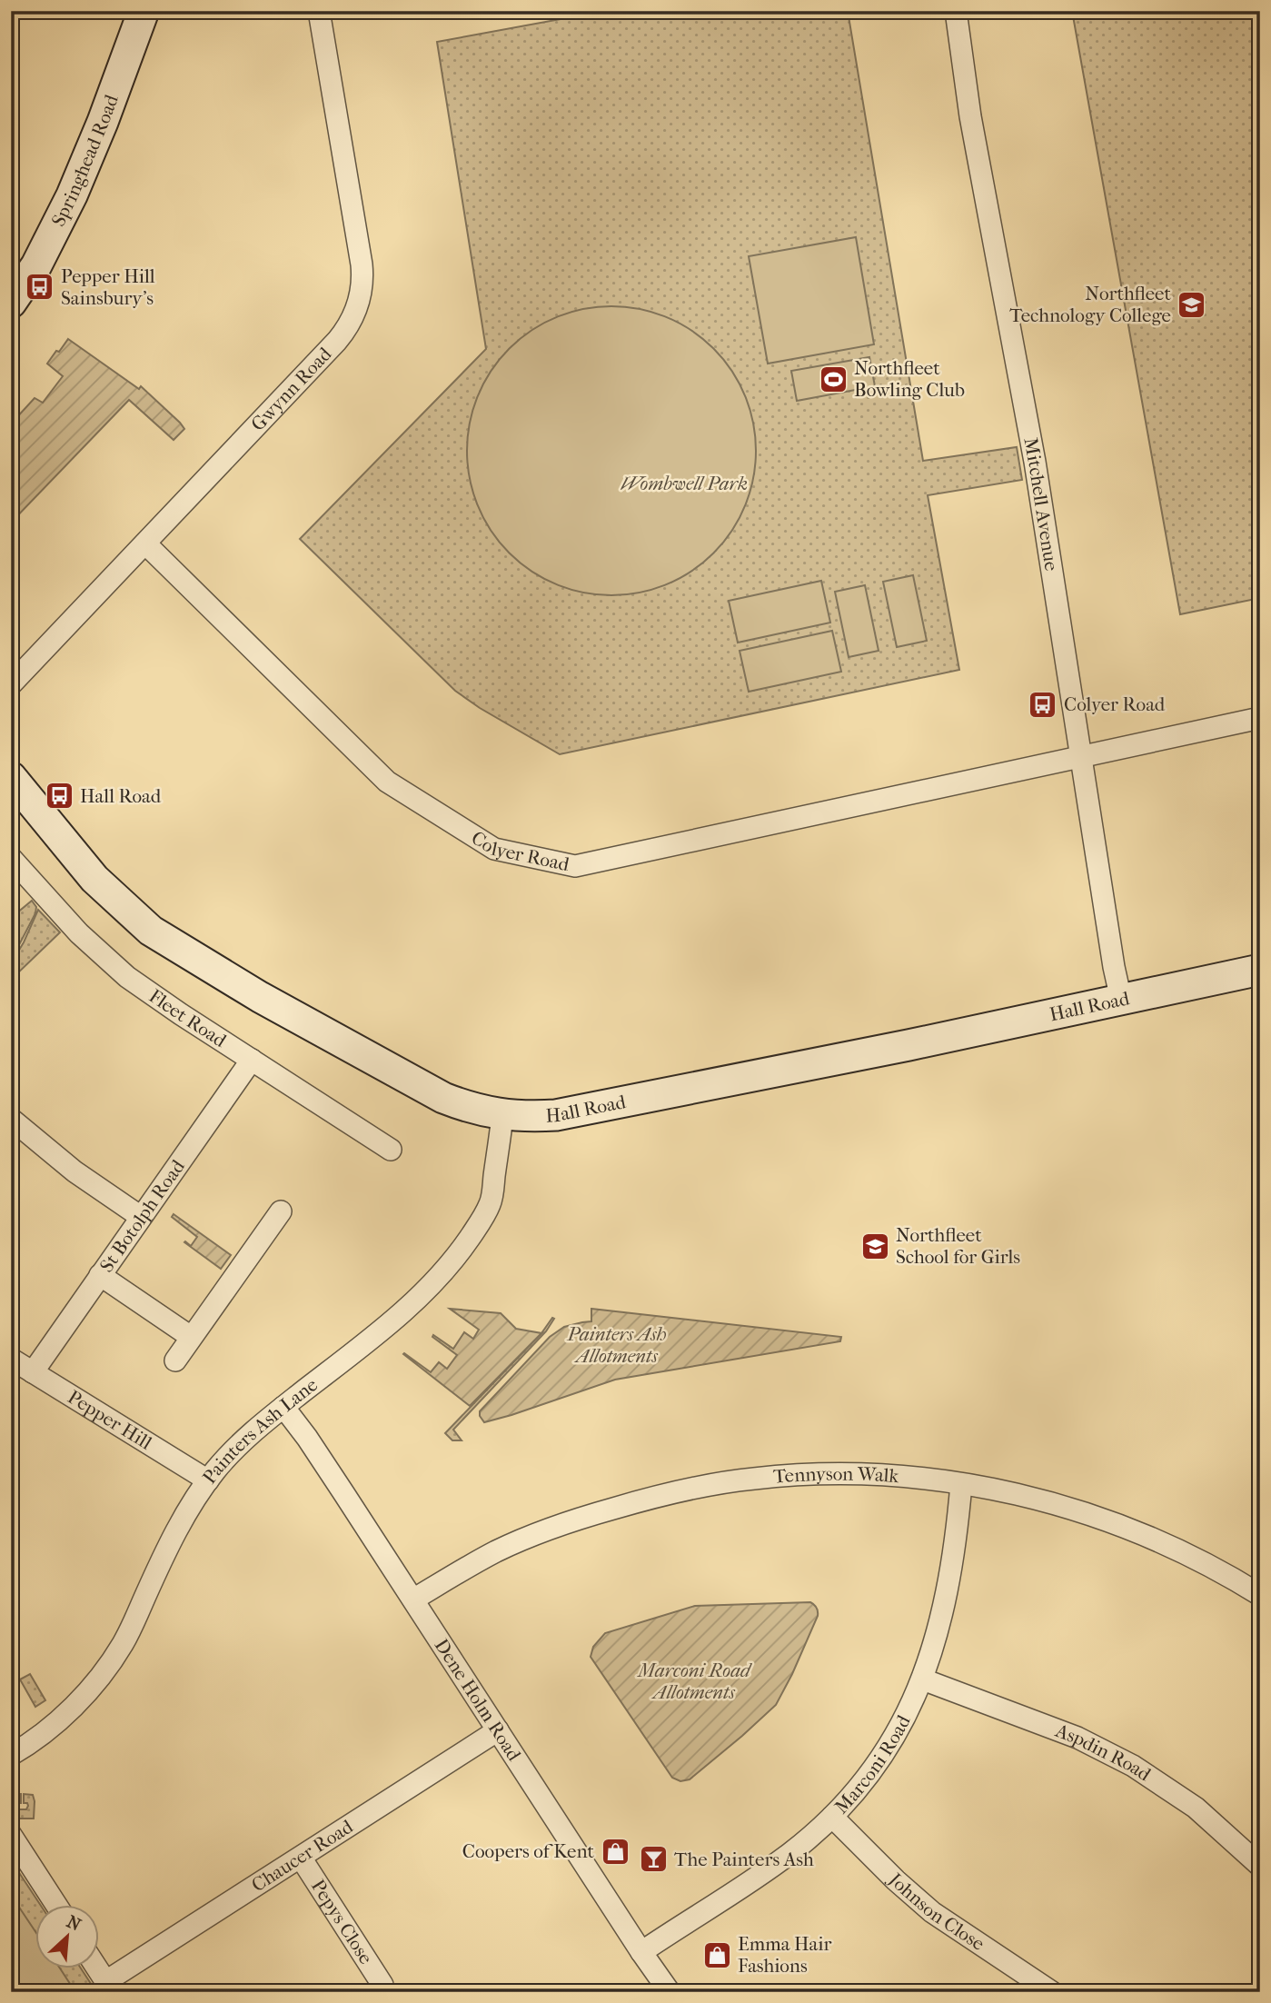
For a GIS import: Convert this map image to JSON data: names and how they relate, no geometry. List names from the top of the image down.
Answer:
{
  "streets": {
    "street": [
      "Springhead Road",
      "Gwynn Road",
      "Mitchell Avenue",
      "Colyer Road",
      "Hall Road",
      "Fleet Road",
      "St Botolph Road",
      "Pepper Hill",
      "Painters Ash Lane",
      "Tennyson Walk",
      "Dene Holm Road",
      "Aspdin Road",
      "Marconi Road",
      "Chaucer Road",
      "Johnson Close",
      "Pepys Close"
    ]
  },
  "crossings": [
    ["Gwynn Road", "Colyer Road"],
    ["Mitchell Avenue", "Colyer Road"],
    ["Mitchell Avenue", "Hall Road"],
    ["Hall Road", "Painters Ash Lane"],
    ["Fleet Road", "St Botolph Road"],
    ["St Botolph Road", "Pepper Hill"],
    ["Pepper Hill", "Painters Ash Lane"],
    ["Painters Ash Lane", "Dene Holm Road"],
    ["Tennyson Walk", "Dene Holm Road"],
    ["Tennyson Walk", "Marconi Road"],
    ["Dene Holm Road", "Marconi Road"],
    ["Dene Holm Road", "Chaucer Road"],
    ["Aspdin Road", "Marconi Road"],
    ["Marconi Road", "Johnson Close"],
    ["Chaucer Road", "Pepys Close"]
  ],
  "parks": ["Wombwell Park", "Painters Ash Allotments", "Marconi Road Allotments"],
  "places": {
    "bus stop": ["Pepper Hill Sainsbury's", "Colyer Road", "Hall Road"],
    "school or university": ["Northfleet Technology College", "Northfleet School for Girls"],
    "sports": ["Northfleet Bowling Club"],
    "shop": ["Coopers of Kent", "Emma Hair Fashions"],
    "bar": ["The Painters Ash"]
  },
  "north": "top right"
}
